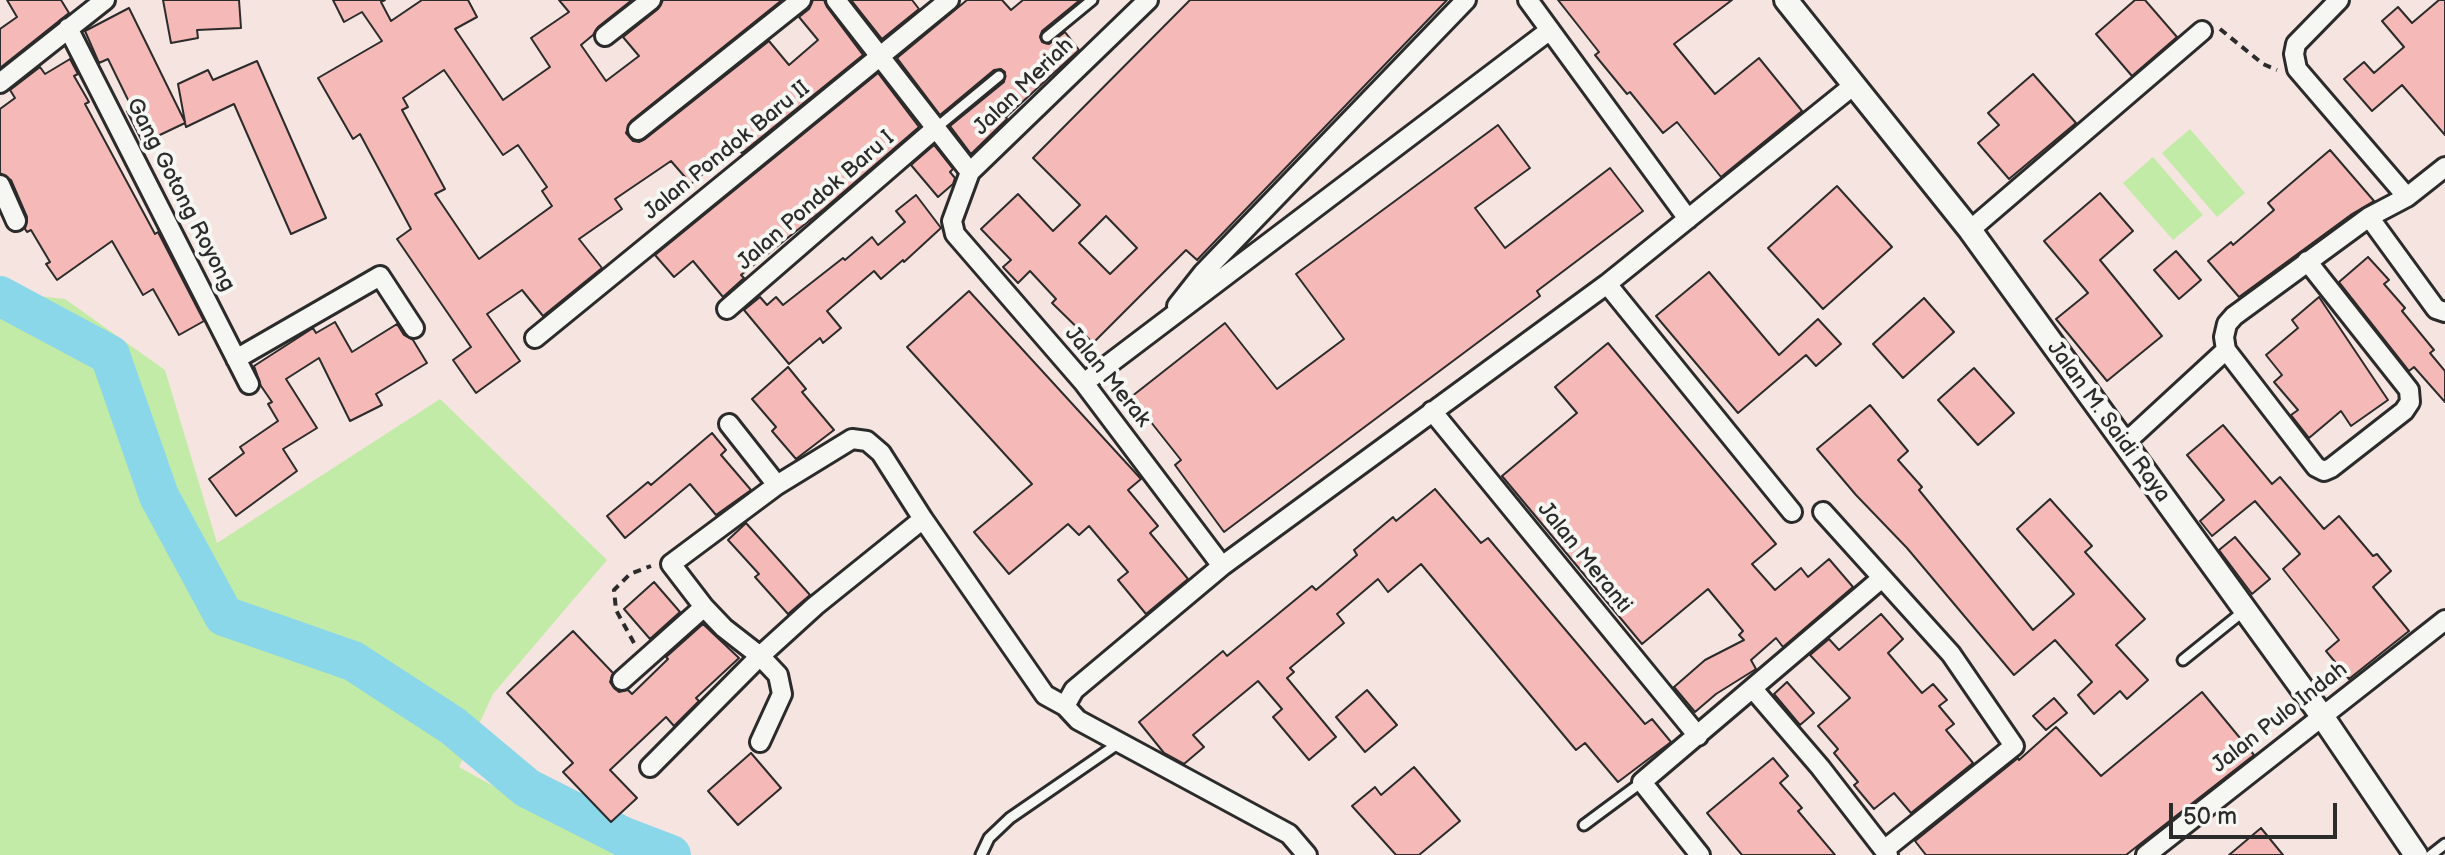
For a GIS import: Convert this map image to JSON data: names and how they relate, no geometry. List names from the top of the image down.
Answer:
{
  "streets": {
    "street": [
      "Jalan Meriah",
      "Jalan Pondok Baru II",
      "Gang Gotong Royong",
      "Jalan Pondok Baru I",
      "Jalan Merak",
      "Jalan M. Saidi Raya",
      "Jalan Meranti",
      "Jalan Pulo Indah"
    ]
  },
  "crossings": [
    ["Jalan Meriah", "Jalan Merak"],
    ["Jalan M. Saidi Raya", "Jalan Pulo Indah"]
  ],
  "scale_bar": "50 m"
}
